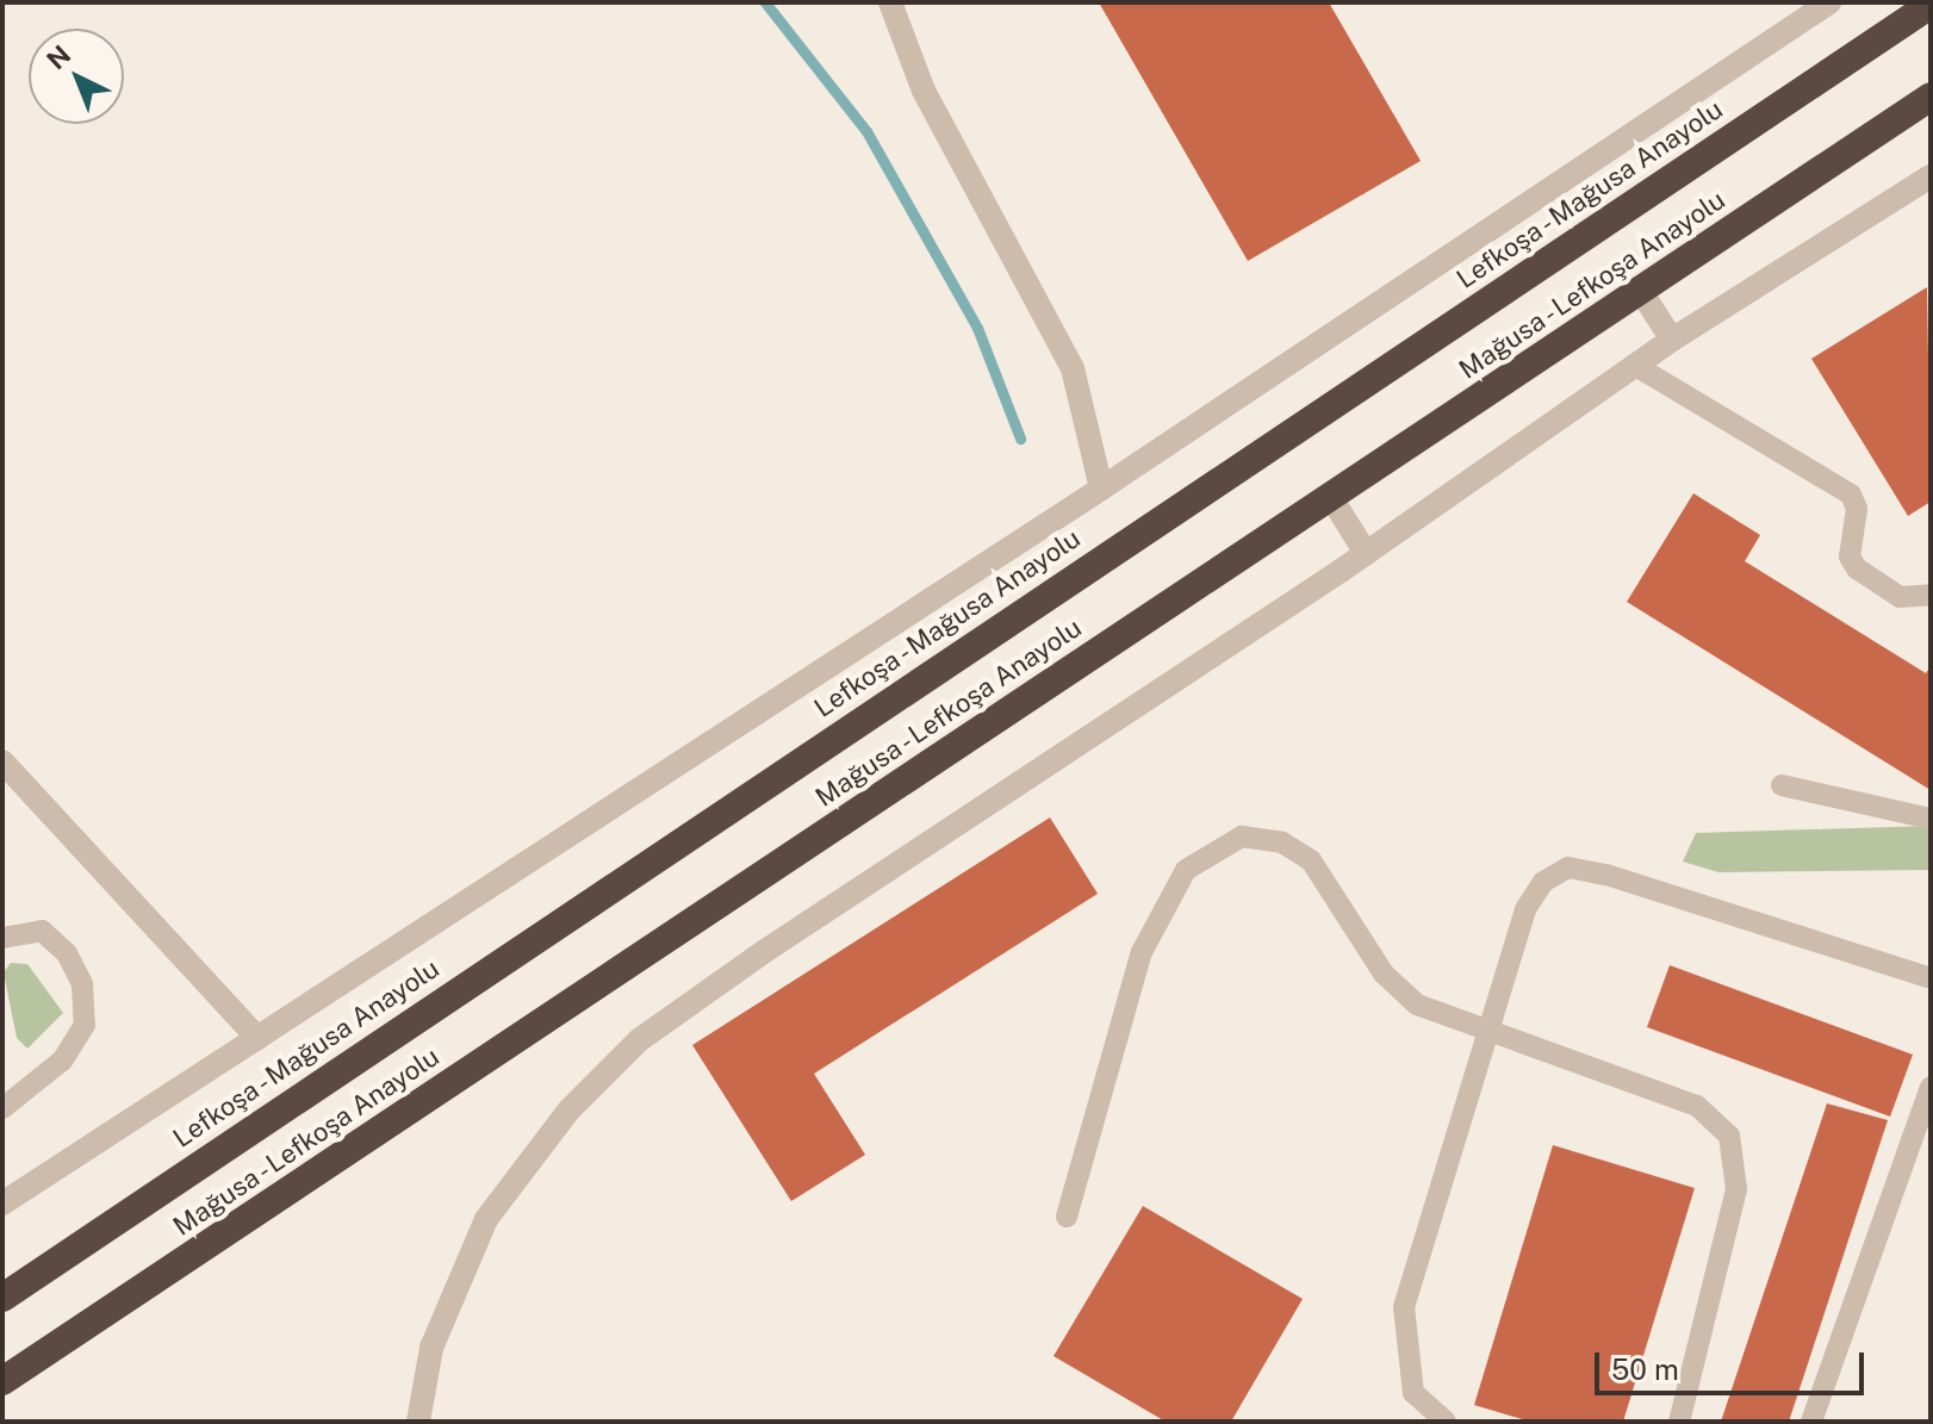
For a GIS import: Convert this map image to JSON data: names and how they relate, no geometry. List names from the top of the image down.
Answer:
{
  "streets": {
    "highway": ["Lefkoşa - Mağusa Anayolu", "Mağusa - Lefkoşa Anayolu"]
  },
  "scale_bar": "50 m",
  "north": "top left"
}
